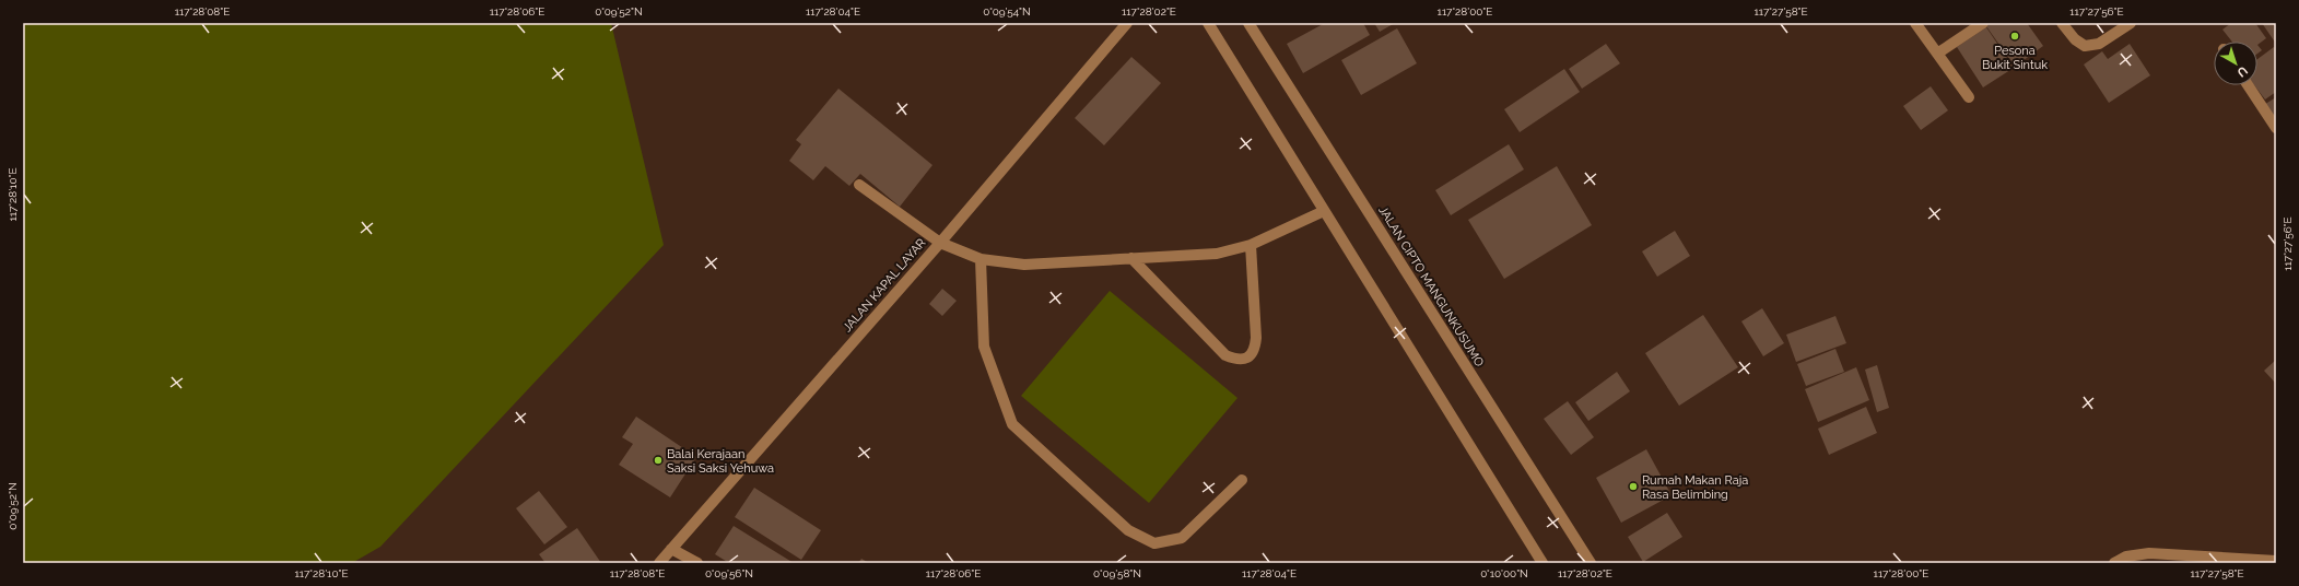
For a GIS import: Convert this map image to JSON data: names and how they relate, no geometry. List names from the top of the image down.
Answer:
{
  "streets": {
    "street": ["JALAN KAPAL LAYAR", "JALAN CIPTO MANGUNKUSUMO"]
  },
  "places": ["Pesona Bukit Sintuk", "Balai Kerajaan Saksi Saksi Yehuwa", "Rumah Makan Raja Rasa Belimbing"],
  "north": "bottom right",
  "coordinates": [
    "117°28'08\"E",
    "117°28'06\"E",
    "0°09'52\"N",
    "117°28'04\"E",
    "0°09'54\"N",
    "117°28'02\"E",
    "117°28'00\"E",
    "117°27'58\"E",
    "117°27'56\"E",
    "117°28'10\"E",
    "0°09'56\"N",
    "0°09'58\"N",
    "0°10'00\"N"
  ]
}
